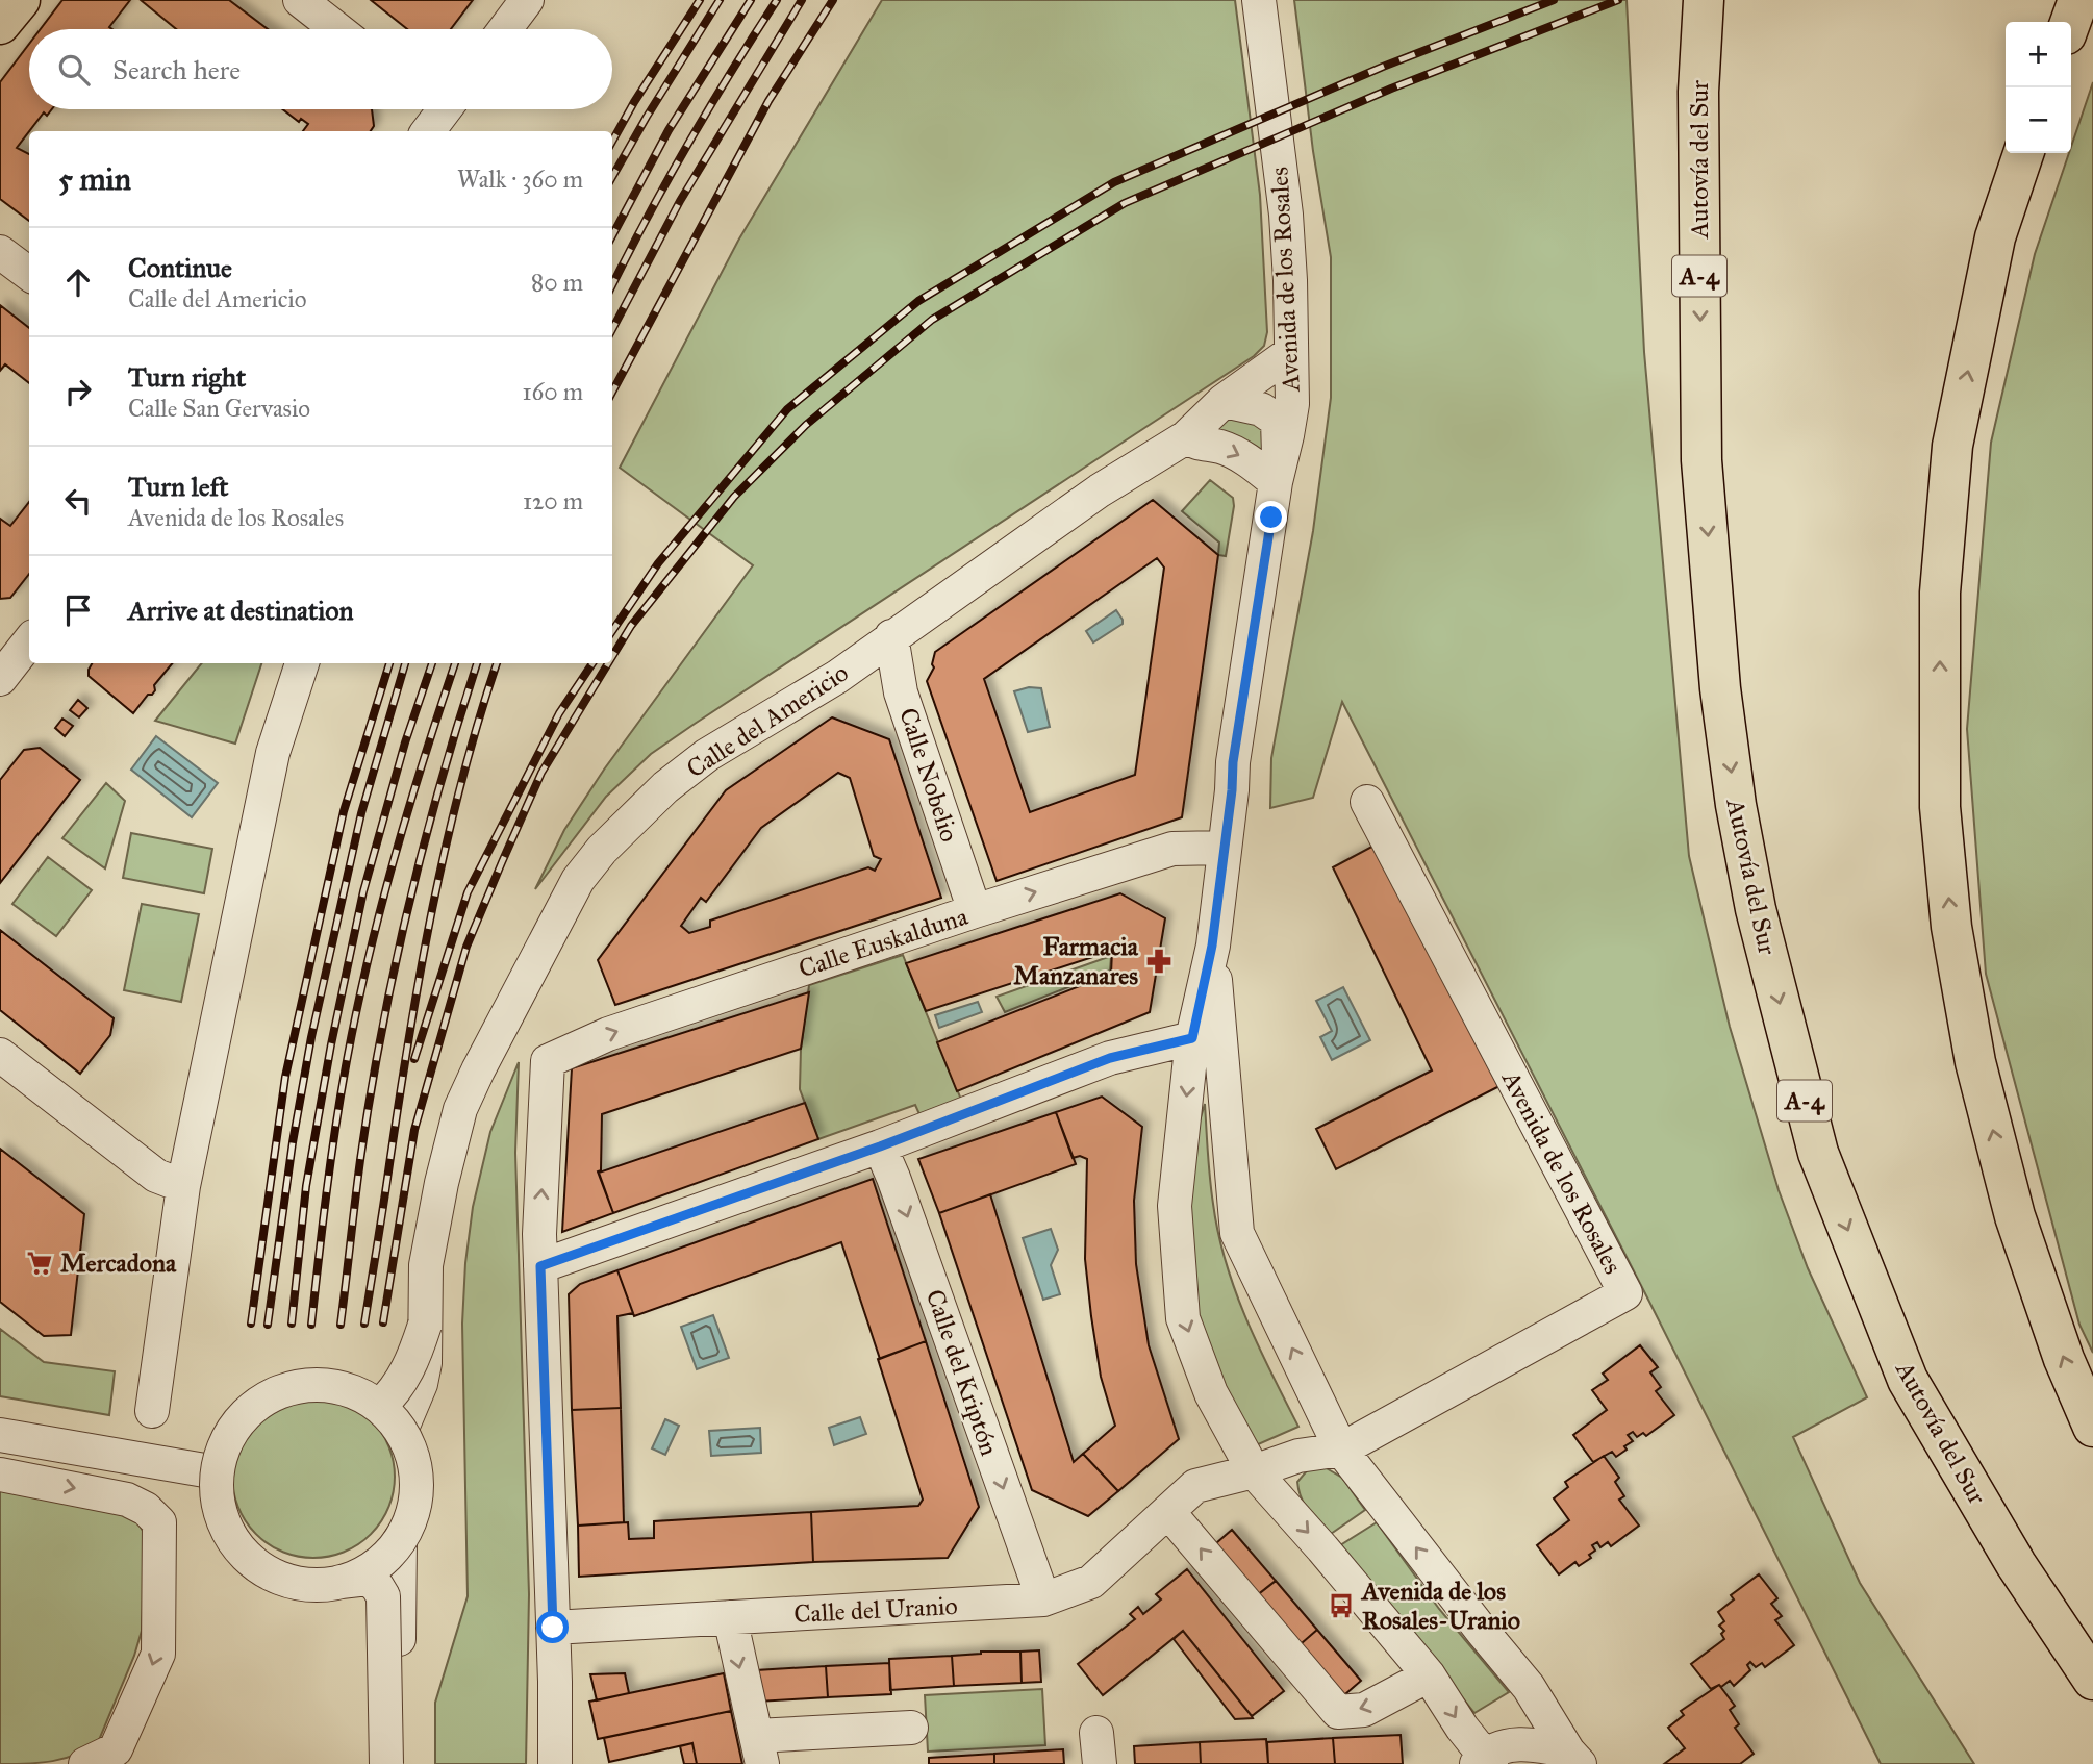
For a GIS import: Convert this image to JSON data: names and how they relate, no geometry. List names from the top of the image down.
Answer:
{
  "streets": {
    "main road": ["Autovía del Sur", "A-4"],
    "street": [
      "Avenida de los Rosales",
      "Calle del Americio",
      "Calle Nobelio",
      "Calle Euskalduna",
      "Calle del Kriptón",
      "Calle del Uranio"
    ]
  },
  "crossings": [
    ["Avenida de los Rosales", "Calle del Americio"],
    ["Avenida de los Rosales", "Calle Euskalduna"],
    ["Avenida de los Rosales", "Calle del Uranio"],
    ["Calle del Americio", "Calle Nobelio"],
    ["Calle Nobelio", "Calle Euskalduna"],
    ["Calle del Kriptón", "Calle del Uranio"]
  ],
  "one_way": ["Calle del Kriptón"],
  "places": {
    "pharmacy": ["Farmacia Manzanares"],
    "supermarket": ["Mercadona"],
    "bus stop": ["Avenida de los Rosales-Uranio"]
  },
  "page": {
    "map_buttons": ["+", "−"],
    "search": "Search here",
    "heading": ["5 min", "Walk · 360 m"],
    "list": [
      ["Continue", "Calle del Americio", "80 m"],
      ["Turn right", "Calle San Gervasio", "160 m"],
      ["Turn left", "Avenida de los Rosales", "120 m"],
      "Arrive at destination"
    ]
  }
}
